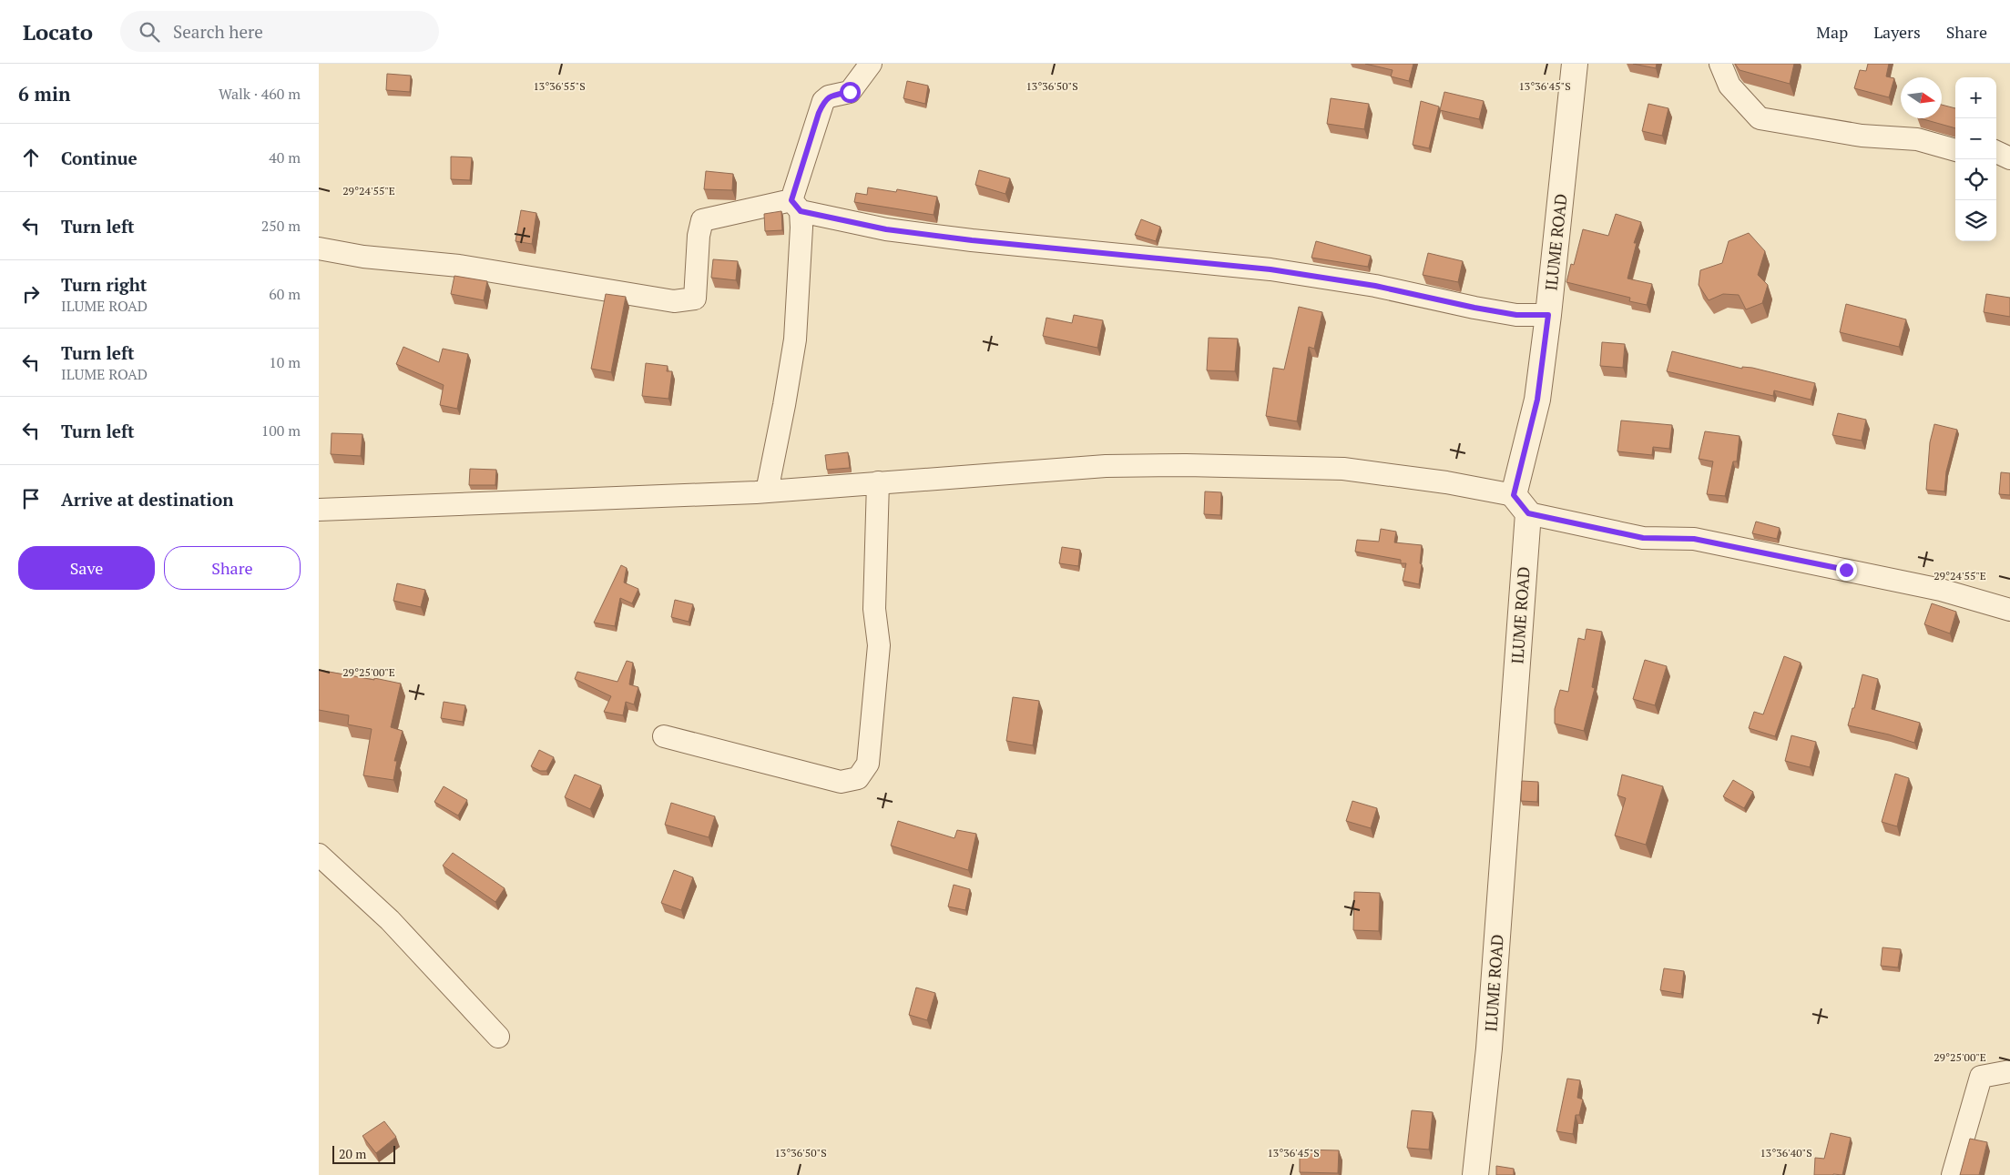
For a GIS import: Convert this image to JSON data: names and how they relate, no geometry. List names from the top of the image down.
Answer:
{
  "streets": {
    "street": ["ILUME ROAD"]
  },
  "scale_bar": "20 m",
  "north": "right",
  "page": {
    "header": "Locato",
    "search": "Search here",
    "nav": ["Map", "Layers", "Share"],
    "heading": ["6 min", "Walk · 460 m"],
    "map_buttons": ["+", "−"],
    "list": [
      ["Continue", "40 m"],
      ["Turn left", "250 m"],
      ["Turn right", "ILUME ROAD", "60 m"],
      ["Turn left", "ILUME ROAD", "10 m"],
      ["Turn left", "100 m"],
      "Arrive at destination"
    ],
    "buttons": ["Save", "Share"],
    "scale": "20 m"
  },
  "coordinates": [
    "13°36'55\"S",
    "13°36'50\"S",
    "13°36'45\"S",
    "29°24'55\"E",
    "29°25'00\"E",
    "13°36'40\"S"
  ]
}
